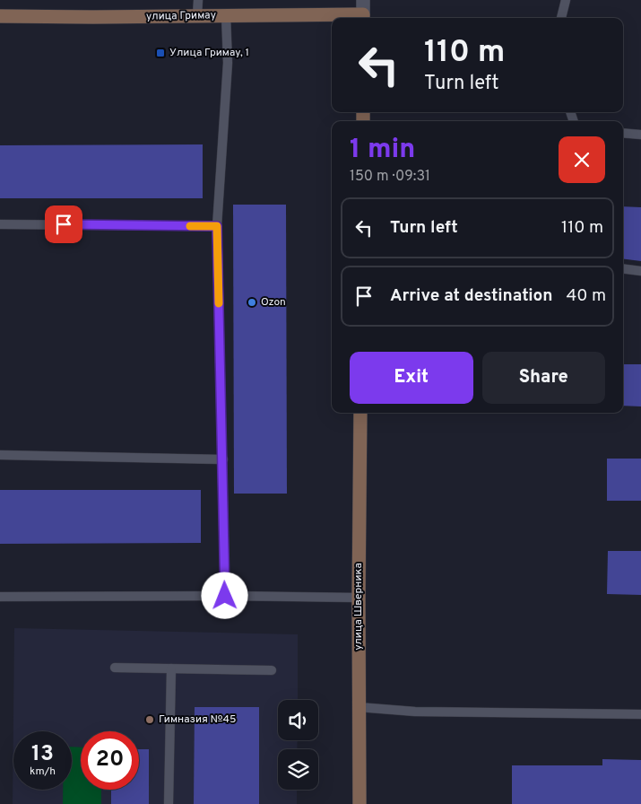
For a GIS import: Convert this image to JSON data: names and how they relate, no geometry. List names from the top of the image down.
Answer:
{
  "streets": {
    "street": ["улица Гримау", "улица Шверника"]
  },
  "places": {
    "transit": ["Улица Гримау, 1"],
    "other": ["Ozon", "Гимназия №45"]
  },
  "page": {
    "turn": ["110 m", "Turn left"],
    "heading": ["1 min", "150 m · 09:31"],
    "list": [
      {
        "name": "Turn left",
        "value": "110 m"
      },
      {
        "name": "Arrive at destination",
        "value": "40 m"
      }
    ],
    "buttons": ["Exit", "Share"],
    "speed": "13 km/h",
    "limit": "20"
  }
}
